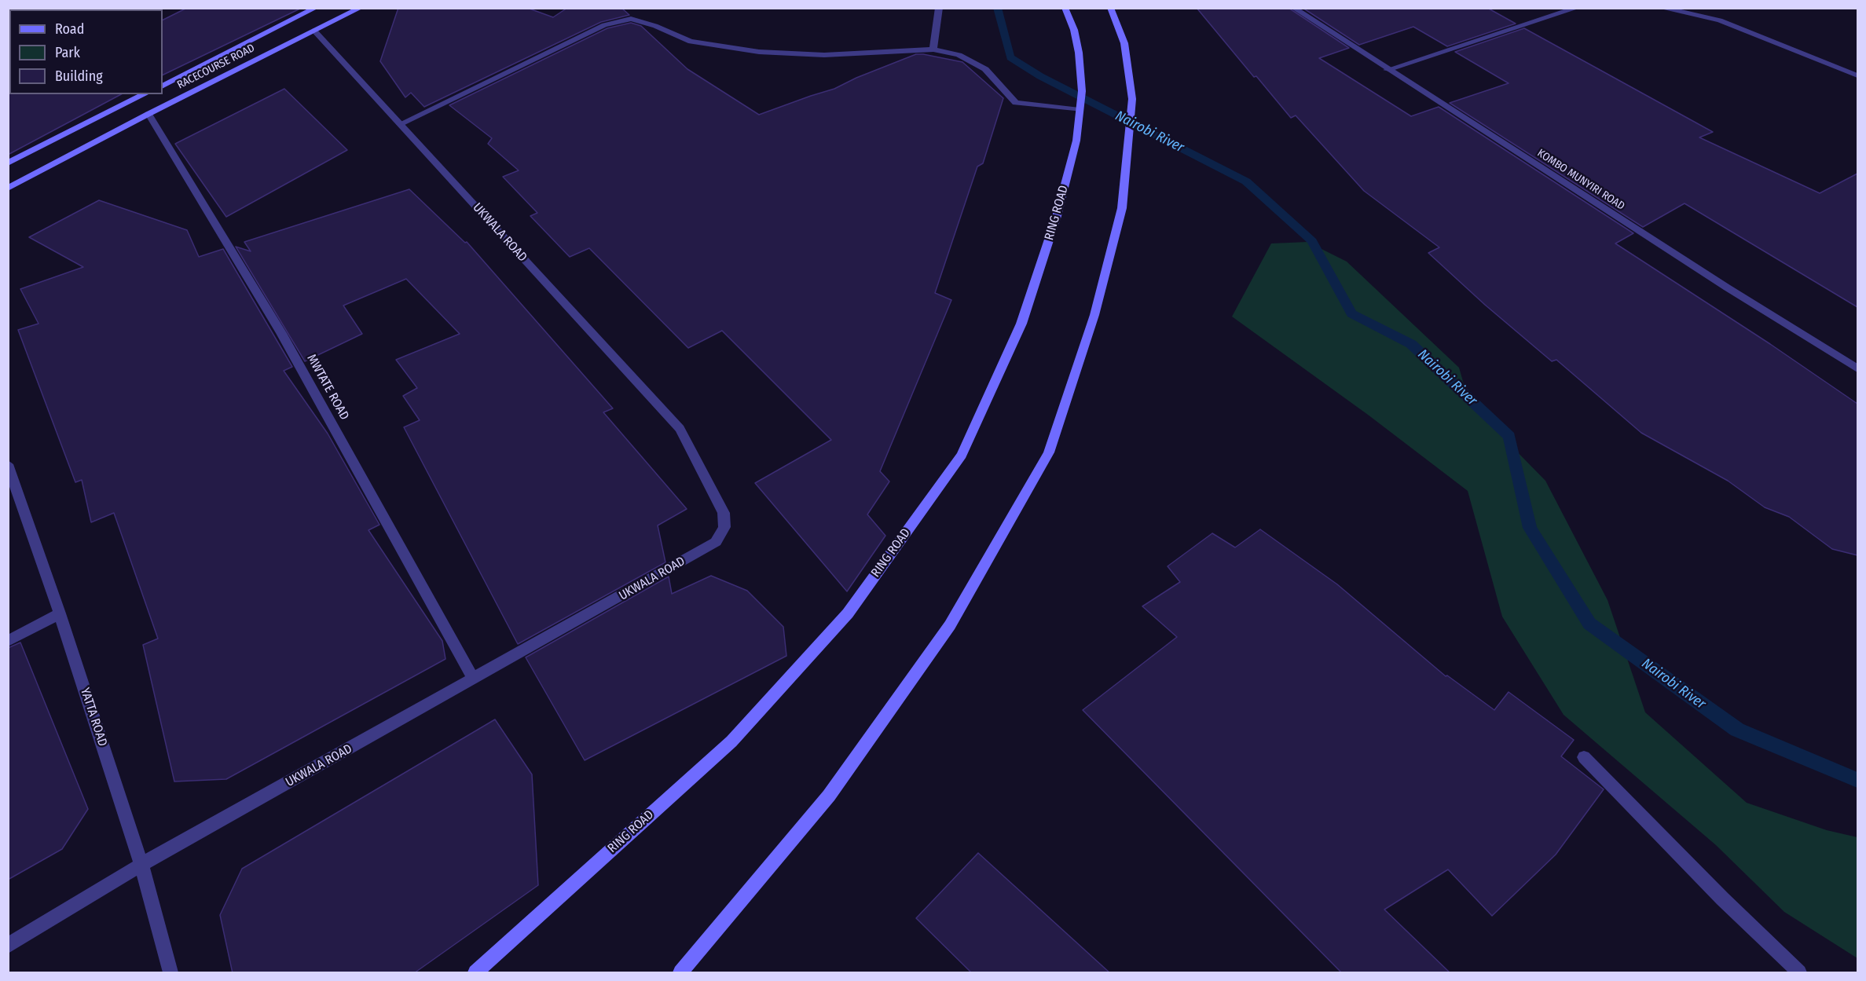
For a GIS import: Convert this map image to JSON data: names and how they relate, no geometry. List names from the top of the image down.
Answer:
{
  "streets": {
    "main road": ["RACECOURSE ROAD", "RING ROAD"],
    "street": [
      "KOMBO MUNYIRI ROAD",
      "UKWALA ROAD",
      "MWTATE ROAD",
      "YATTA ROAD"
    ]
  },
  "crossings": [
    ["RACECOURSE ROAD", "UKWALA ROAD"],
    ["RACECOURSE ROAD", "MWTATE ROAD"],
    ["UKWALA ROAD", "MWTATE ROAD"],
    ["UKWALA ROAD", "YATTA ROAD"]
  ],
  "water": ["Nairobi River"],
  "legend": ["Road", "Park", "Building"]
}
